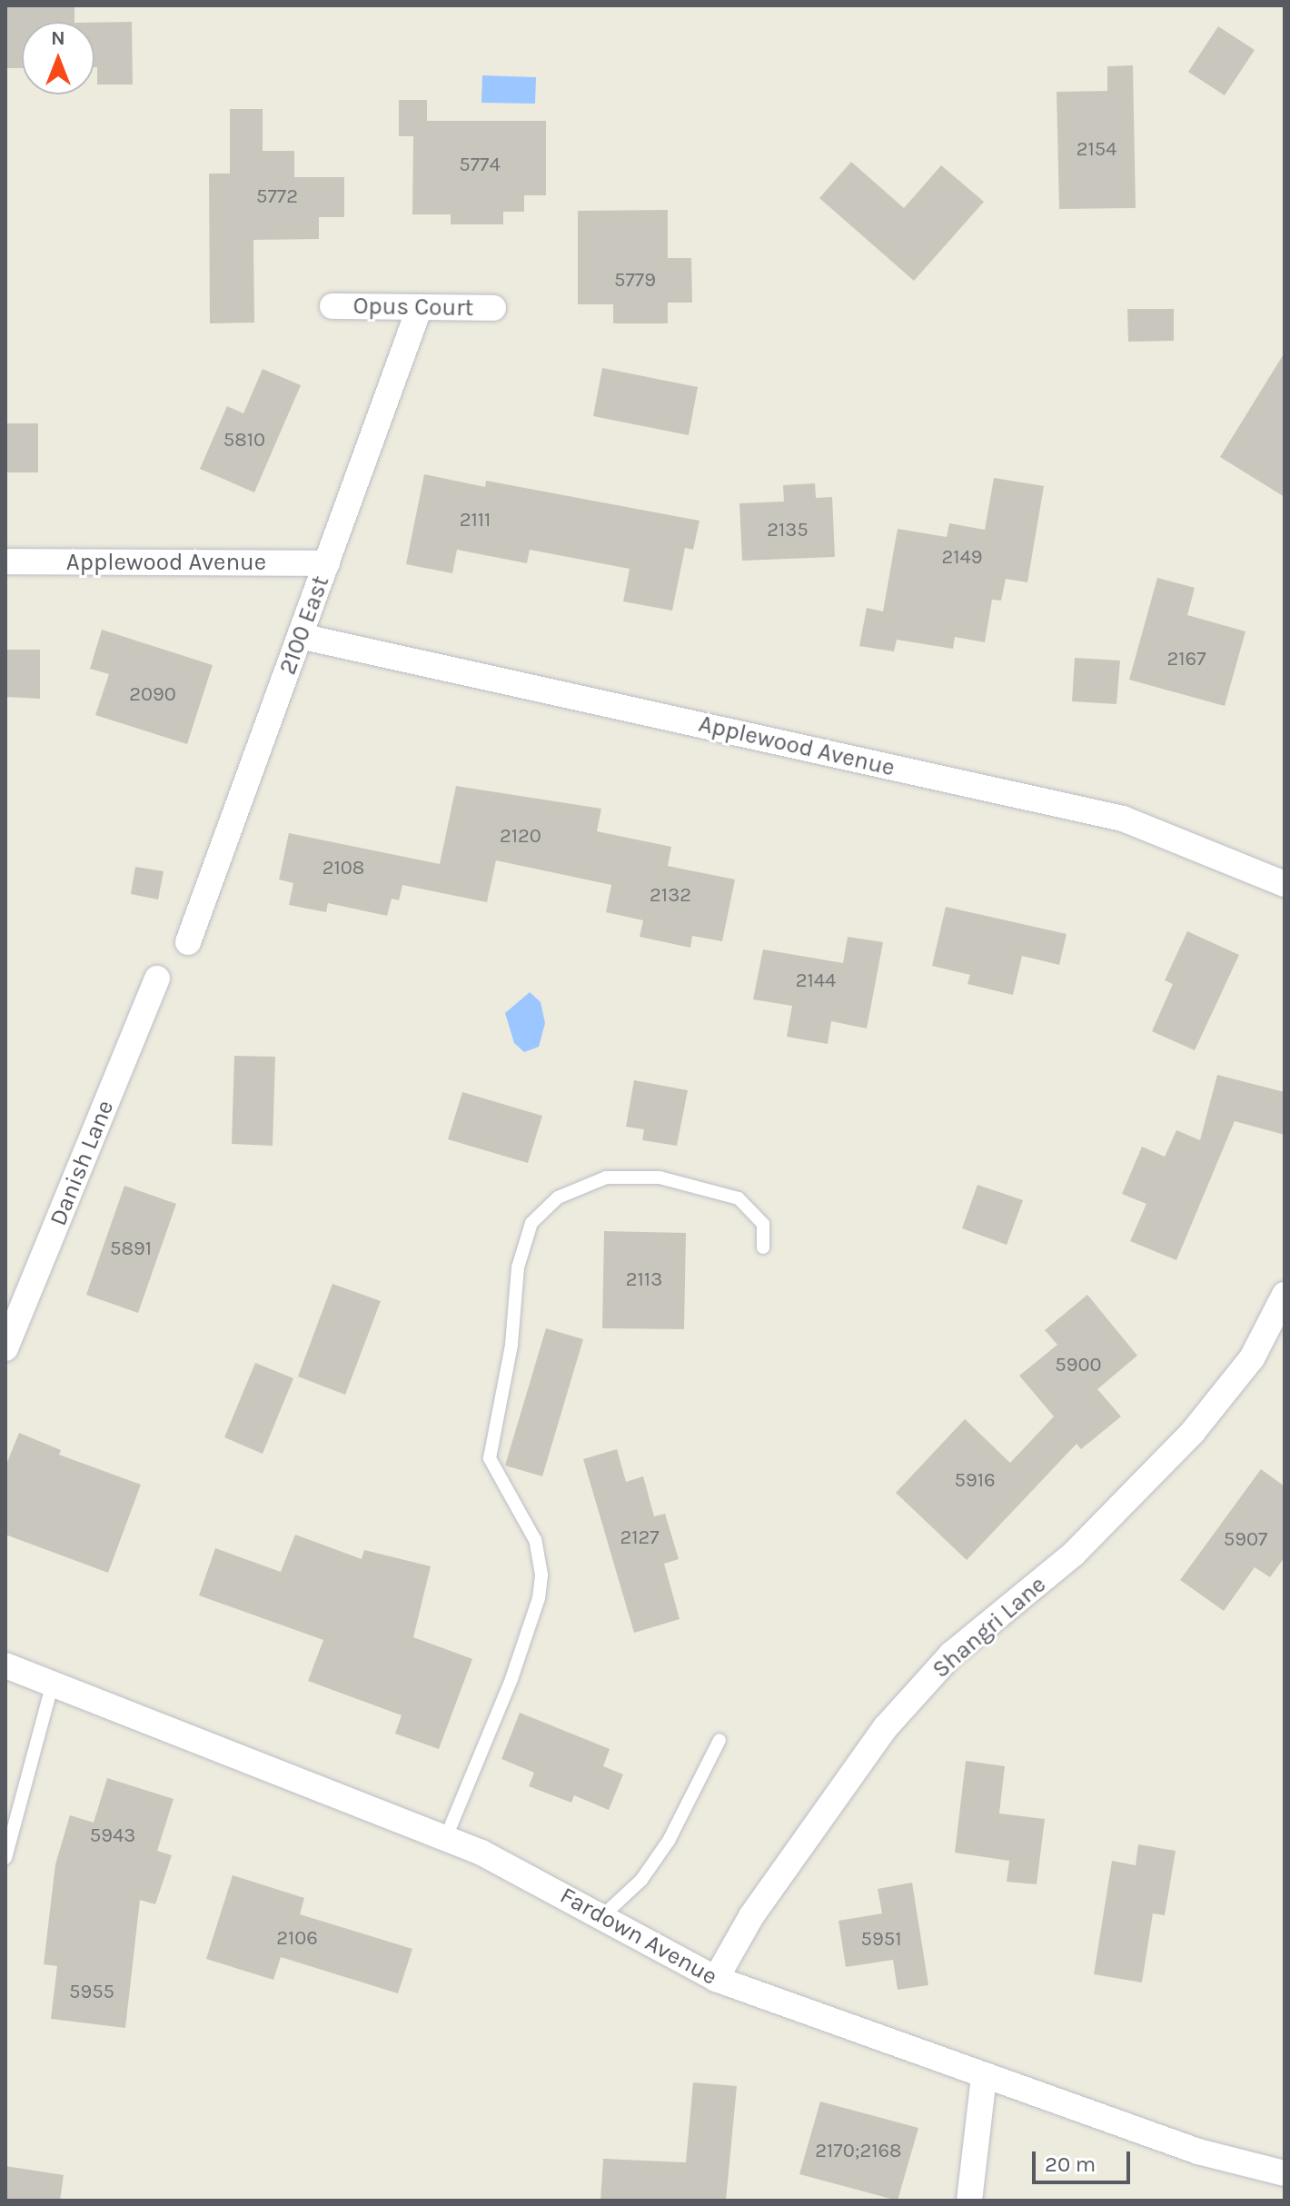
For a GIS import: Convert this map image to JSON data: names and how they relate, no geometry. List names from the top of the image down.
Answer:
{
  "streets": {
    "street": [
      "Opus Court",
      "Applewood Avenue",
      "2100 East",
      "Danish Lane",
      "Shangri Lane",
      "Fardown Avenue"
    ]
  },
  "crossings": [
    ["Opus Court", "2100 East"],
    ["Applewood Avenue", "2100 East"],
    ["Shangri Lane", "Fardown Avenue"]
  ],
  "house_numbers": [
    "2154",
    "5774",
    "5772",
    "5779",
    "5810",
    "2111",
    "2135",
    "2149",
    "2167",
    "2090",
    "2120",
    "2108",
    "2132",
    "2144",
    "5891",
    "2113",
    "5900",
    "5916",
    "2127",
    "5907",
    "5943",
    "2106",
    "5951",
    "5955",
    "2170;2168"
  ],
  "scale_bar": "20 m",
  "north": "top"
}
